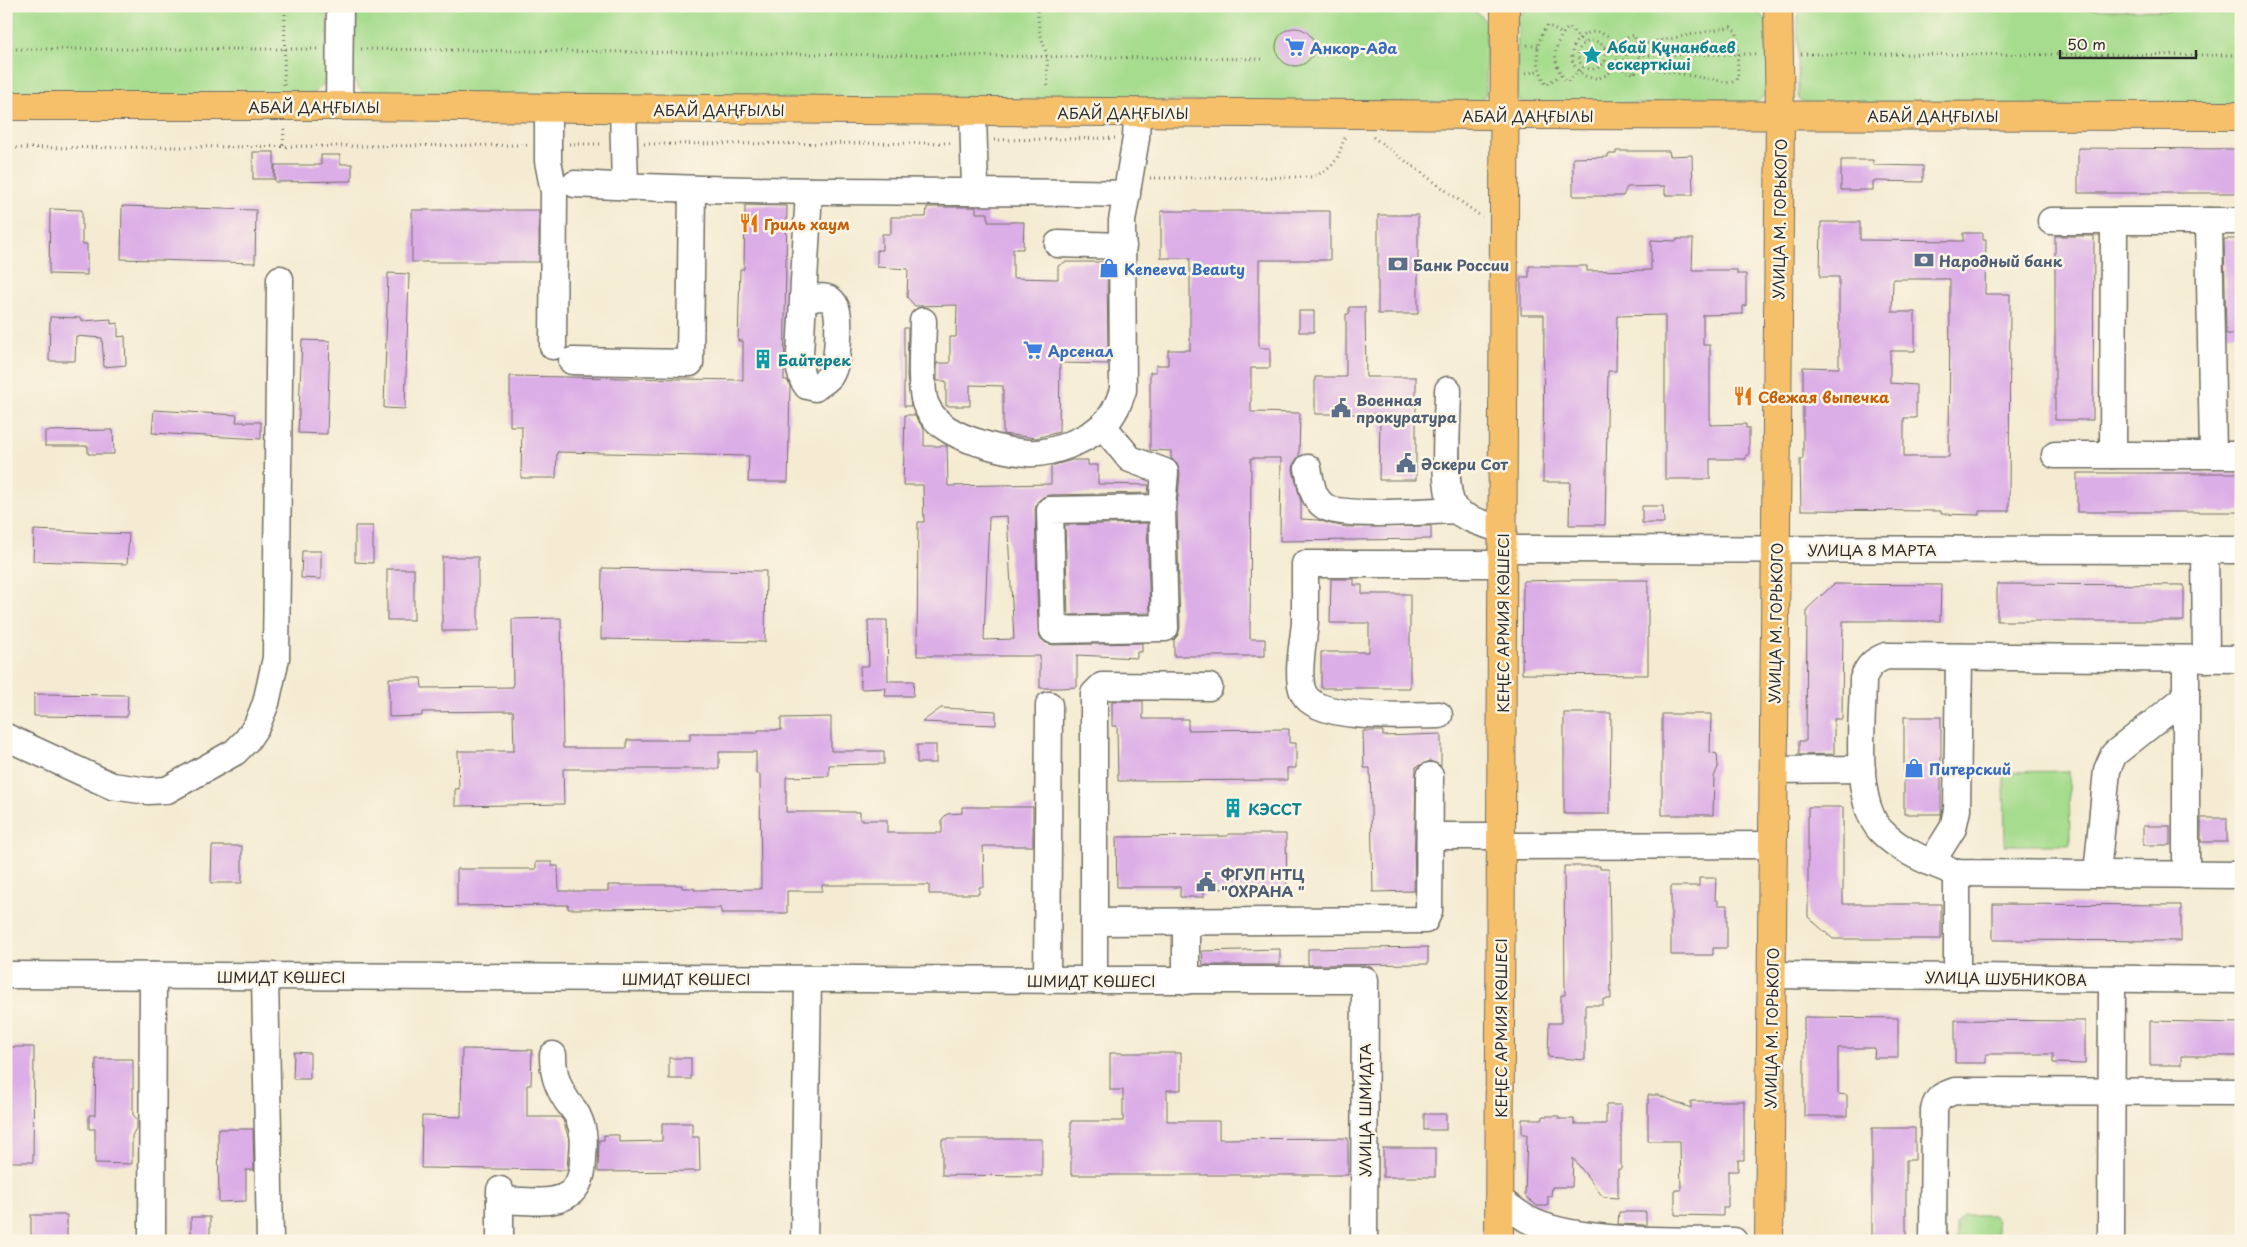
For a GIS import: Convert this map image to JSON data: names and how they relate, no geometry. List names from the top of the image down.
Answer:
{
  "streets": {
    "main road": ["АБАЙ ДАҢҒЫЛЫ", "УЛИЦА М. ГОРЬКОГО", "КЕҢЕС АРМИЯ КӨШЕСІ"],
    "street": [
      "УЛИЦА 8 МАРТА",
      "ШМИДТ КӨШЕСІ",
      "УЛИЦА ШУБНИКОВА",
      "УЛИЦА ШМИДТА"
    ]
  },
  "crossings": [
    ["АБАЙ ДАҢҒЫЛЫ", "УЛИЦА М. ГОРЬКОГО"],
    ["АБАЙ ДАҢҒЫЛЫ", "КЕҢЕС АРМИЯ КӨШЕСІ"],
    ["УЛИЦА М. ГОРЬКОГО", "УЛИЦА 8 МАРТА"],
    ["УЛИЦА М. ГОРЬКОГО", "УЛИЦА ШУБНИКОВА"],
    ["УЛИЦА 8 МАРТА", "КЕҢЕС АРМИЯ КӨШЕСІ"],
    ["ШМИДТ КӨШЕСІ", "УЛИЦА ШМИДТА"]
  ],
  "places": {
    "supermarket": ["Анкор-Ада", "Арсенал"],
    "place": ["Абай Құнанбаев ескерткіші"],
    "restaurant": ["Гриль хаум", "Свежая выпечка"],
    "bank": ["Народный банк", "Банк России"],
    "shop": ["Keneeva Beauty", "Питерский"],
    "building": ["Байтерек", "КЭССТ"],
    "public building": ["Военная прокуратура", "Әскери Сот", "ФГУП НТЦ \"ОХРАНА \""]
  },
  "scale_bar": "50 m"
}
